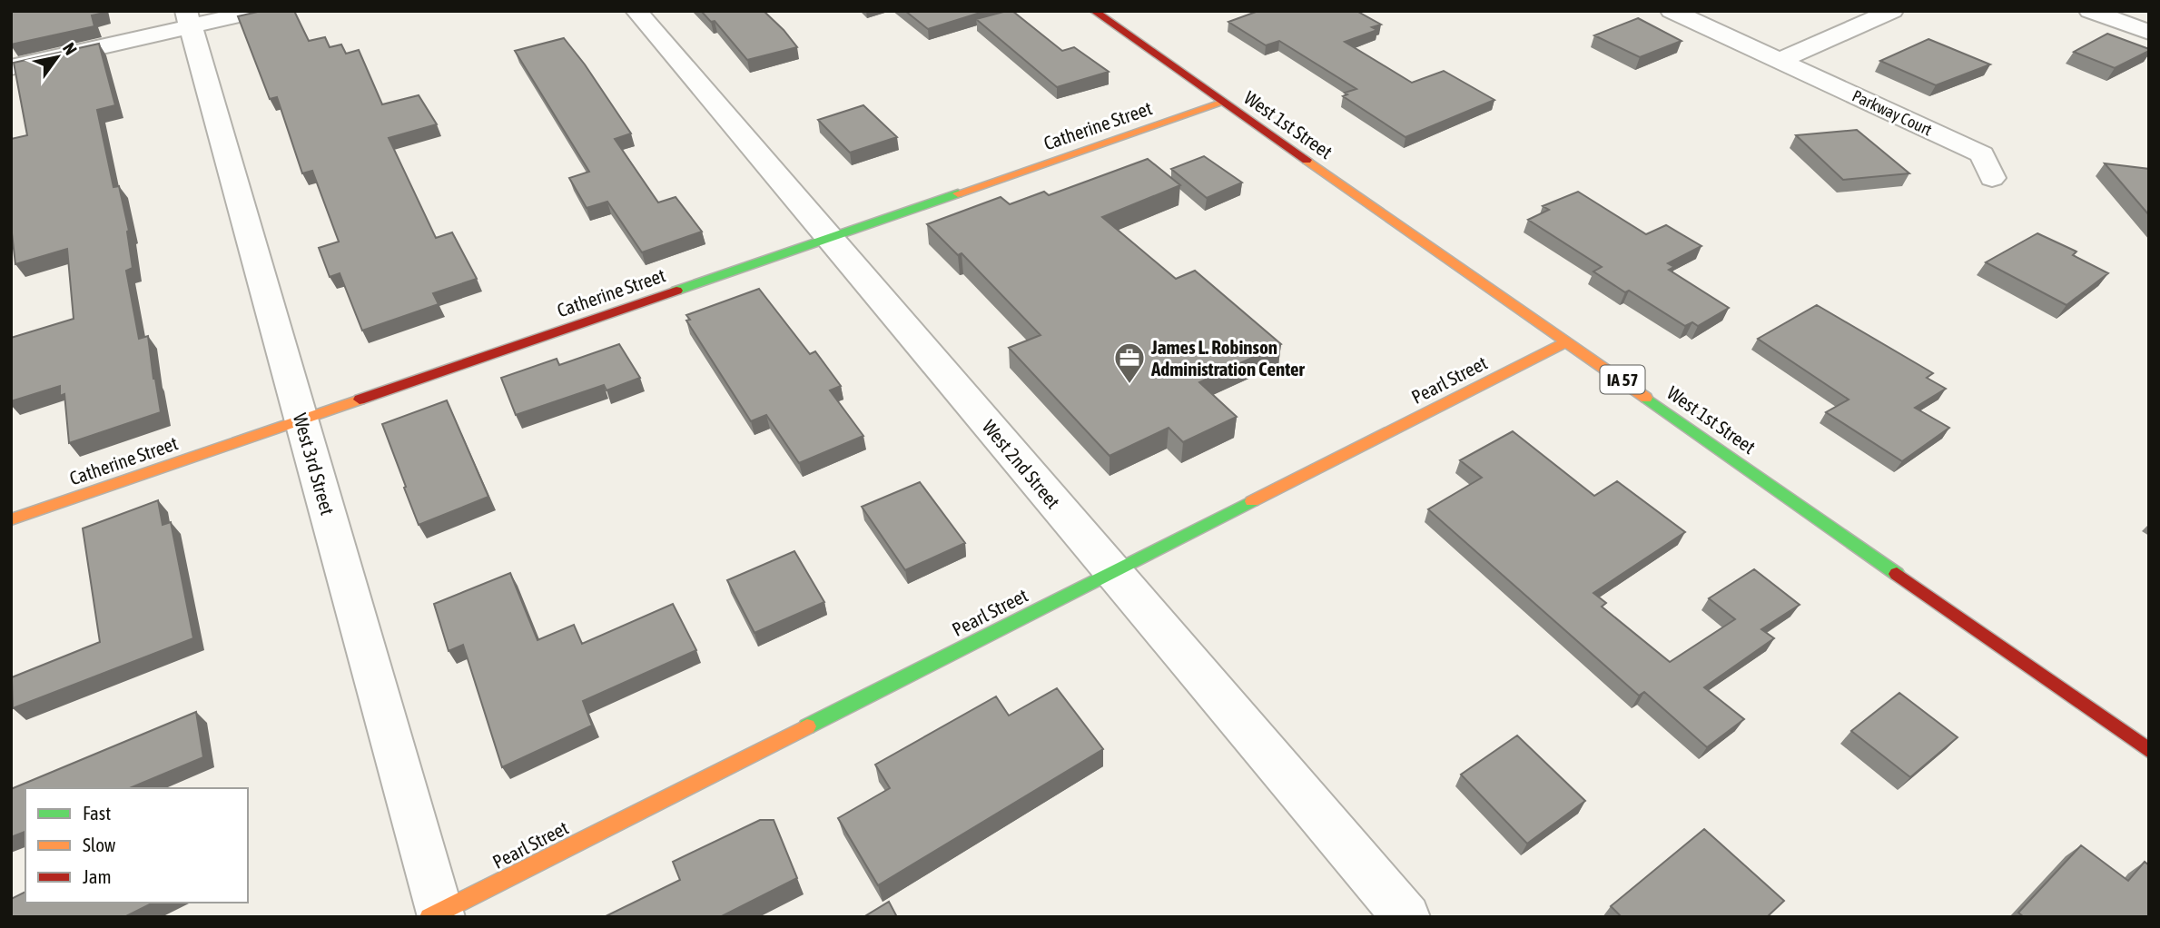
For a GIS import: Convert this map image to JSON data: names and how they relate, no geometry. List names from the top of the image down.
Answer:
{
  "streets": {
    "street": [
      "Parkway Court",
      "West 1st Street",
      "Catherine Street",
      "Pearl Street",
      "IA 57",
      "West 3rd Street",
      "West 2nd Street"
    ]
  },
  "crossings": [
    ["West 1st Street", "Catherine Street"],
    ["West 1st Street", "Pearl Street"],
    ["Catherine Street", "West 3rd Street"],
    ["Catherine Street", "West 2nd Street"],
    ["Pearl Street", "West 3rd Street"],
    ["Pearl Street", "West 2nd Street"]
  ],
  "places": {
    "office": ["James L. Robinson Administration Center"]
  },
  "legend": ["Fast", "Slow", "Jam"],
  "north": "top right"
}
